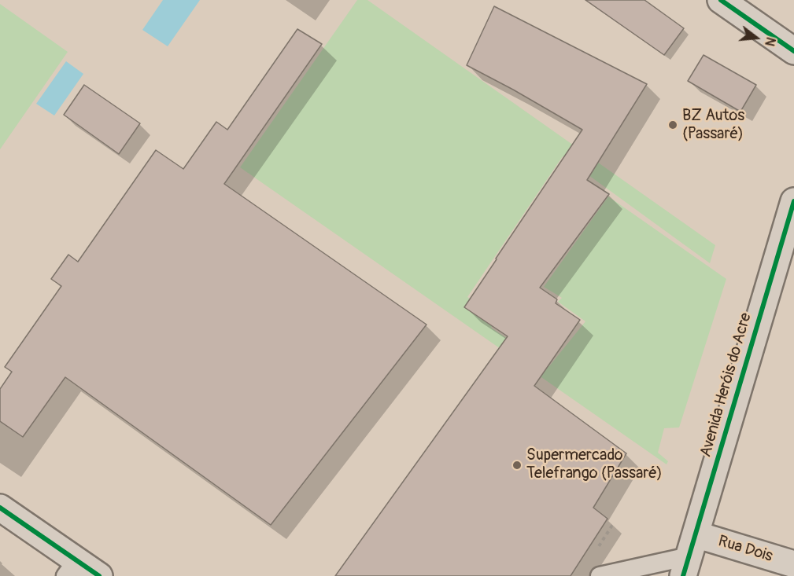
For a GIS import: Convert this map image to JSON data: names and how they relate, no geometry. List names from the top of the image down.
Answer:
{
  "streets": {
    "street": ["Avenida Heróis do Acre", "Rua Dois"]
  },
  "crossings": [
    ["Avenida Heróis do Acre", "Rua Dois"]
  ],
  "places": ["BZ Autos (Passaré)", "Supermercado Telefrango (Passaré)"],
  "north": "right"
}
